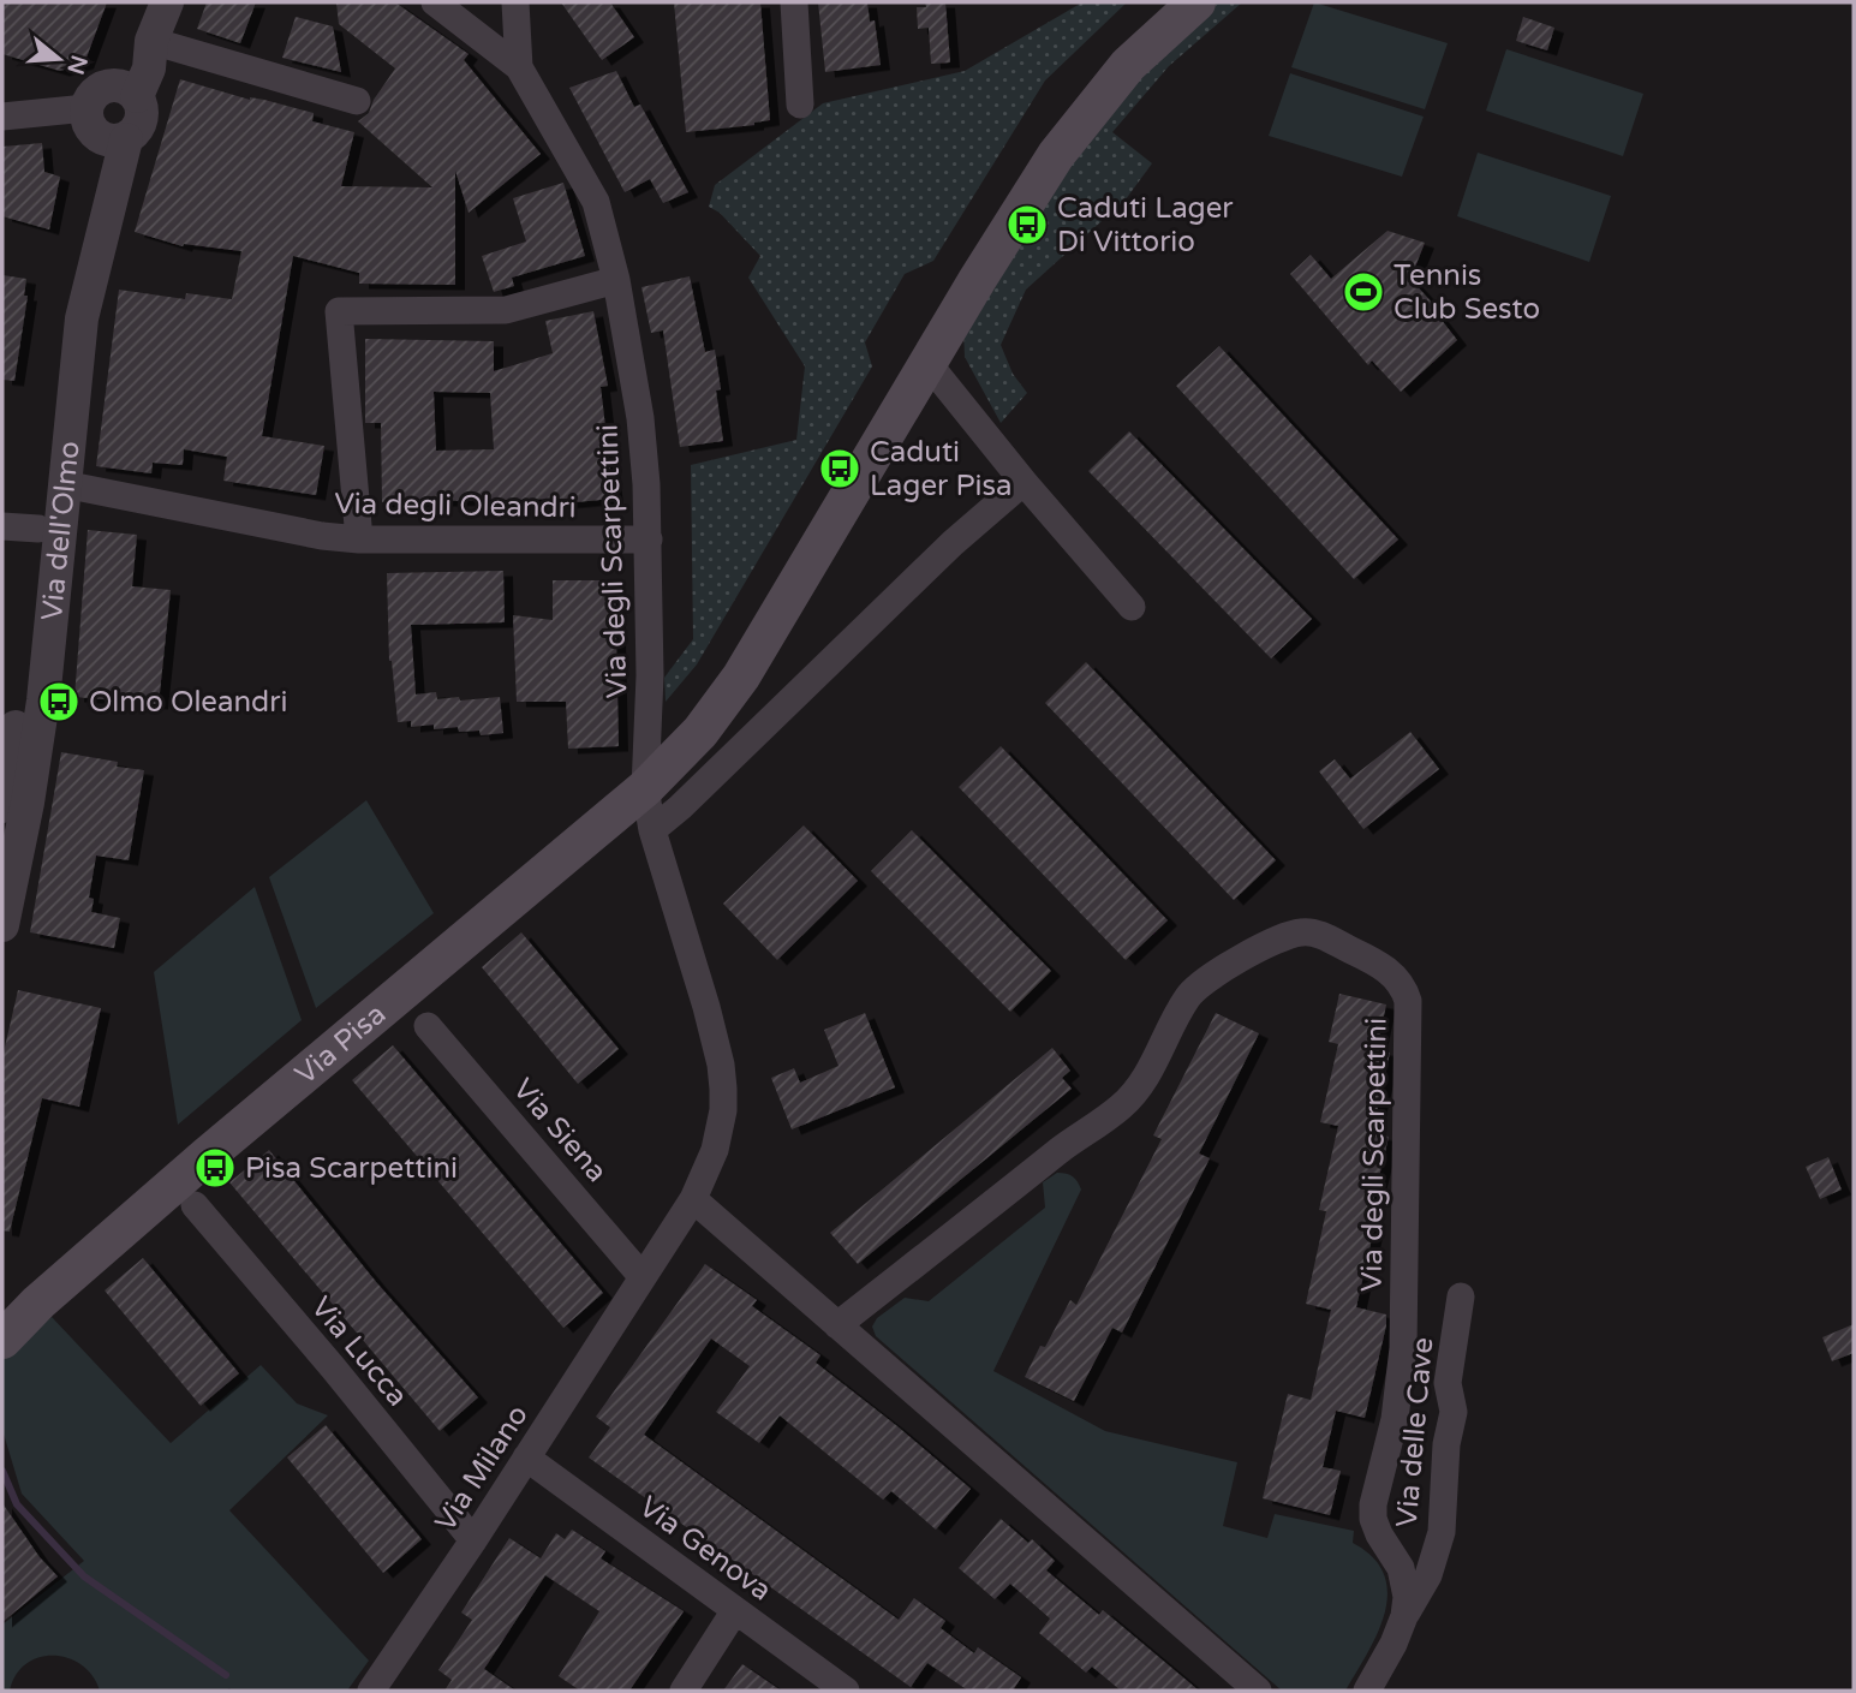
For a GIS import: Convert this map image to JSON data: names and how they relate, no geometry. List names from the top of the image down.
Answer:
{
  "streets": {
    "main road": ["Via Pisa"],
    "street": [
      "Via degli Oleandri",
      "Via dell'Olmo",
      "Via degli Scarpettini",
      "Via Siena",
      "Via Lucca",
      "Via delle Cave",
      "Via Milano",
      "Via Genova"
    ]
  },
  "crossings": [
    ["Via degli Oleandri", "Via dell'Olmo"],
    ["Via degli Oleandri", "Via degli Scarpettini"],
    ["Via degli Scarpettini", "Via Pisa"],
    ["Via degli Scarpettini", "Via Siena"],
    ["Via degli Scarpettini", "Via delle Cave"],
    ["Via degli Scarpettini", "Via Milano"],
    ["Via Siena", "Via Milano"],
    ["Via Lucca", "Via Milano"],
    ["Via Milano", "Via Genova"]
  ],
  "places": {
    "bus stop": [
      "Caduti Lager Di Vittorio",
      "Caduti Lager Pisa",
      "Olmo Oleandri",
      "Pisa Scarpettini"
    ],
    "sports": ["Tennis Club Sesto"]
  },
  "north": "right"
}
